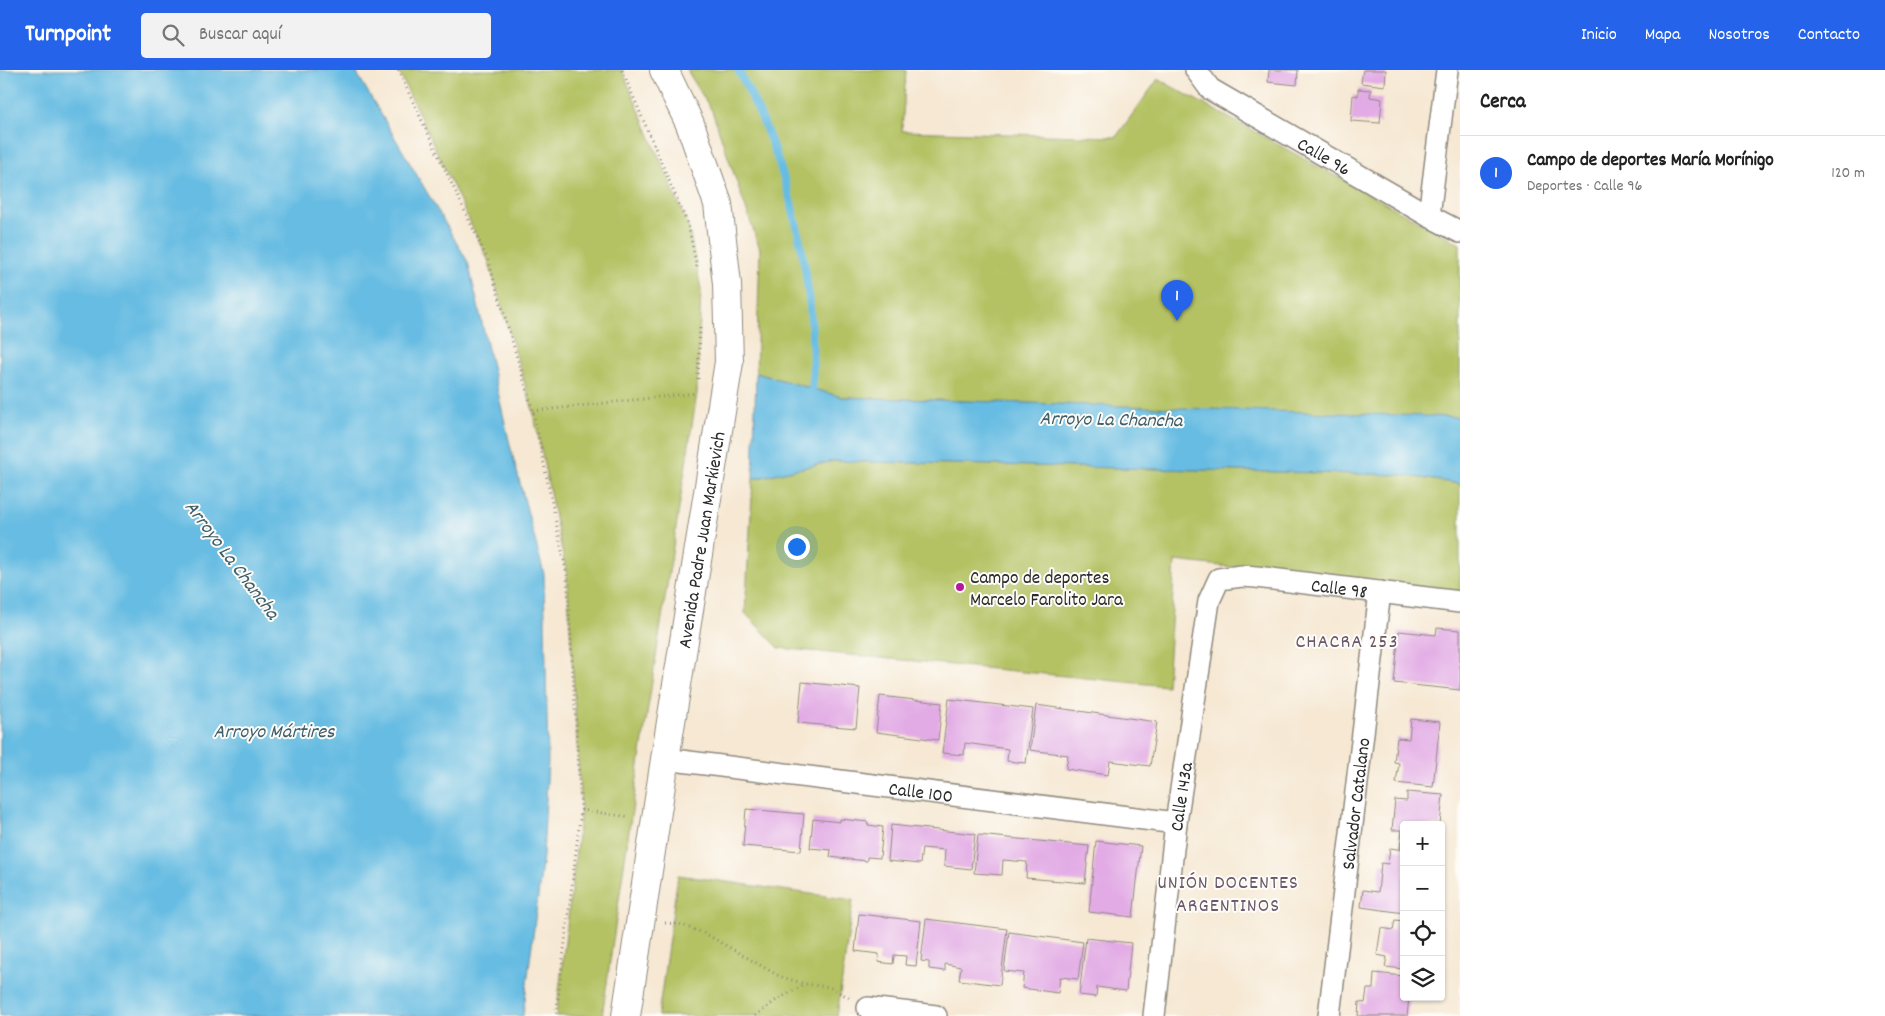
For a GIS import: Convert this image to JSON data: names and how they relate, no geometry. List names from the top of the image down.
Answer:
{
  "streets": {
    "main road": ["Avenida Padre Juan Markievich"],
    "street": [
      "Calle 96",
      "Calle 98",
      "Calle 100",
      "Calle 143a",
      "Salvador Catalano"
    ]
  },
  "crossings": [
    ["Avenida Padre Juan Markievich", "Calle 100"],
    ["Calle 98", "Calle 143a"],
    ["Calle 98", "Salvador Catalano"],
    ["Calle 100", "Calle 143a"]
  ],
  "districts": ["CHACRA 253", "UNIÓN DOCENTES ARGENTINOS"],
  "water": ["Arroyo La Chancha", "Arroyo Mártires"],
  "places": ["Campo de deportes Marcelo Farolito Jara"],
  "page": {
    "header": "Turnpoint",
    "search": "Buscar aquí",
    "nav": [
      "Inicio",
      "Mapa",
      "Nosotros",
      "Contacto"
    ],
    "heading": "Cerca",
    "list": [
      {
        "mark": "1",
        "name": "Campo de deportes María Morínigo",
        "note": "Deportes · Calle 96",
        "value": "120 m"
      }
    ],
    "pins": "1",
    "map_buttons": ["+", "−"]
  }
}
